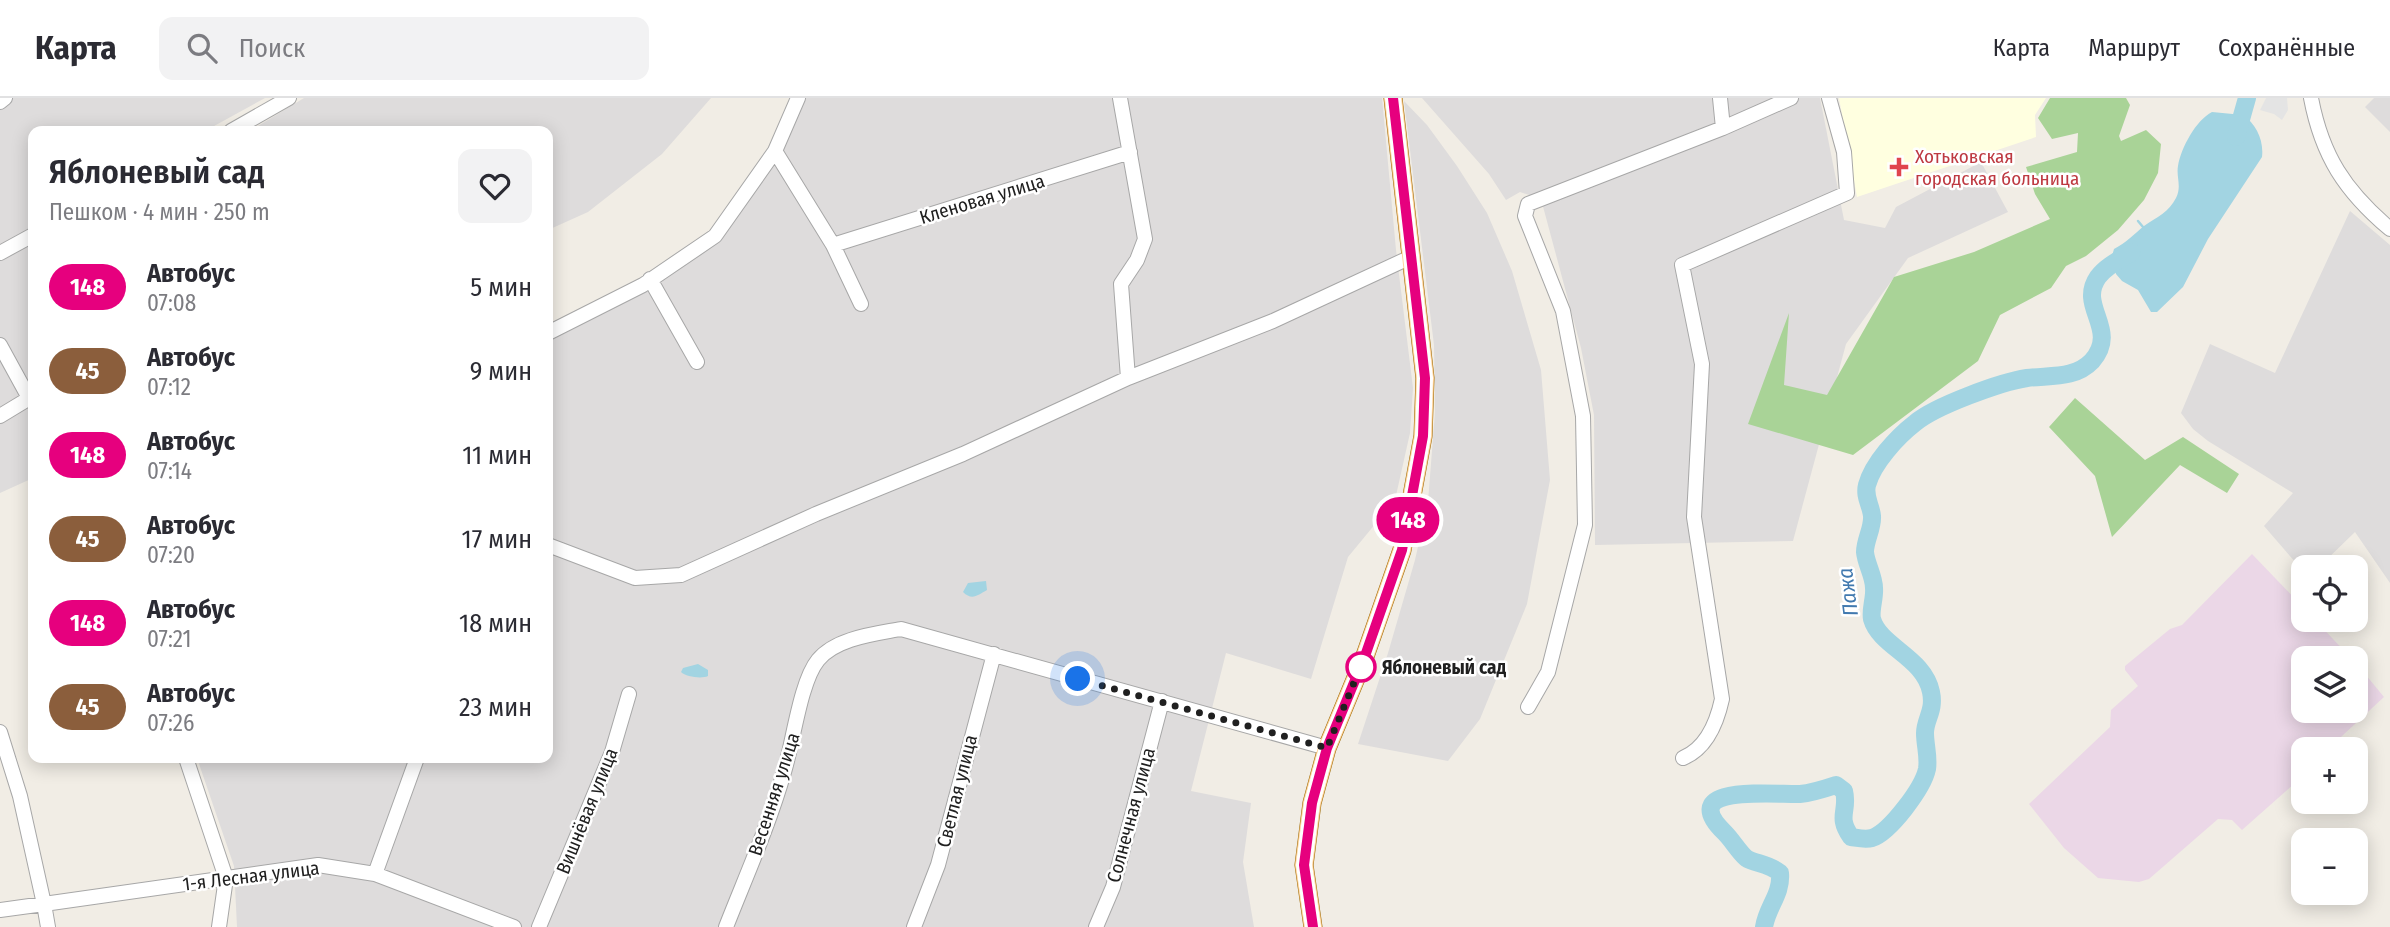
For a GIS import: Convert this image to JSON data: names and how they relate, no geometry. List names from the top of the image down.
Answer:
{
  "streets": {
    "street": [
      "Кленовая улица",
      "Светлая улица",
      "Весенняя улица",
      "Вишнёвая улица",
      "Солнечная улица",
      "1-я Лесная улица"
    ]
  },
  "crossings": [
    ["Светлая улица", "Весенняя улица"]
  ],
  "water": ["Пажа"],
  "places": {
    "health": ["Хотьковская городская больница"],
    "other": ["Яблоневый сад"]
  },
  "lines": ["bus line 148"],
  "page": {
    "header": "Карта",
    "search": "Поиск",
    "nav": ["Карта", "Маршрут", "Сохранённые"],
    "on_map": "148",
    "heading": ["Яблоневый сад", "Пешком · 4 мин · 250 m"],
    "list": [
      {
        "mark": "148",
        "name": "Автобус",
        "note": "07:08",
        "value": "5 мин"
      },
      {
        "mark": "45",
        "name": "Автобус",
        "note": "07:12",
        "value": "9 мин"
      },
      {
        "mark": "148",
        "name": "Автобус",
        "note": "07:14",
        "value": "11 мин"
      },
      {
        "mark": "45",
        "name": "Автобус",
        "note": "07:20",
        "value": "17 мин"
      },
      {
        "mark": "148",
        "name": "Автобус",
        "note": "07:21",
        "value": "18 мин"
      },
      {
        "mark": "45",
        "name": "Автобус",
        "note": "07:26",
        "value": "23 мин"
      }
    ],
    "map_buttons": ["+", "−"]
  }
}
